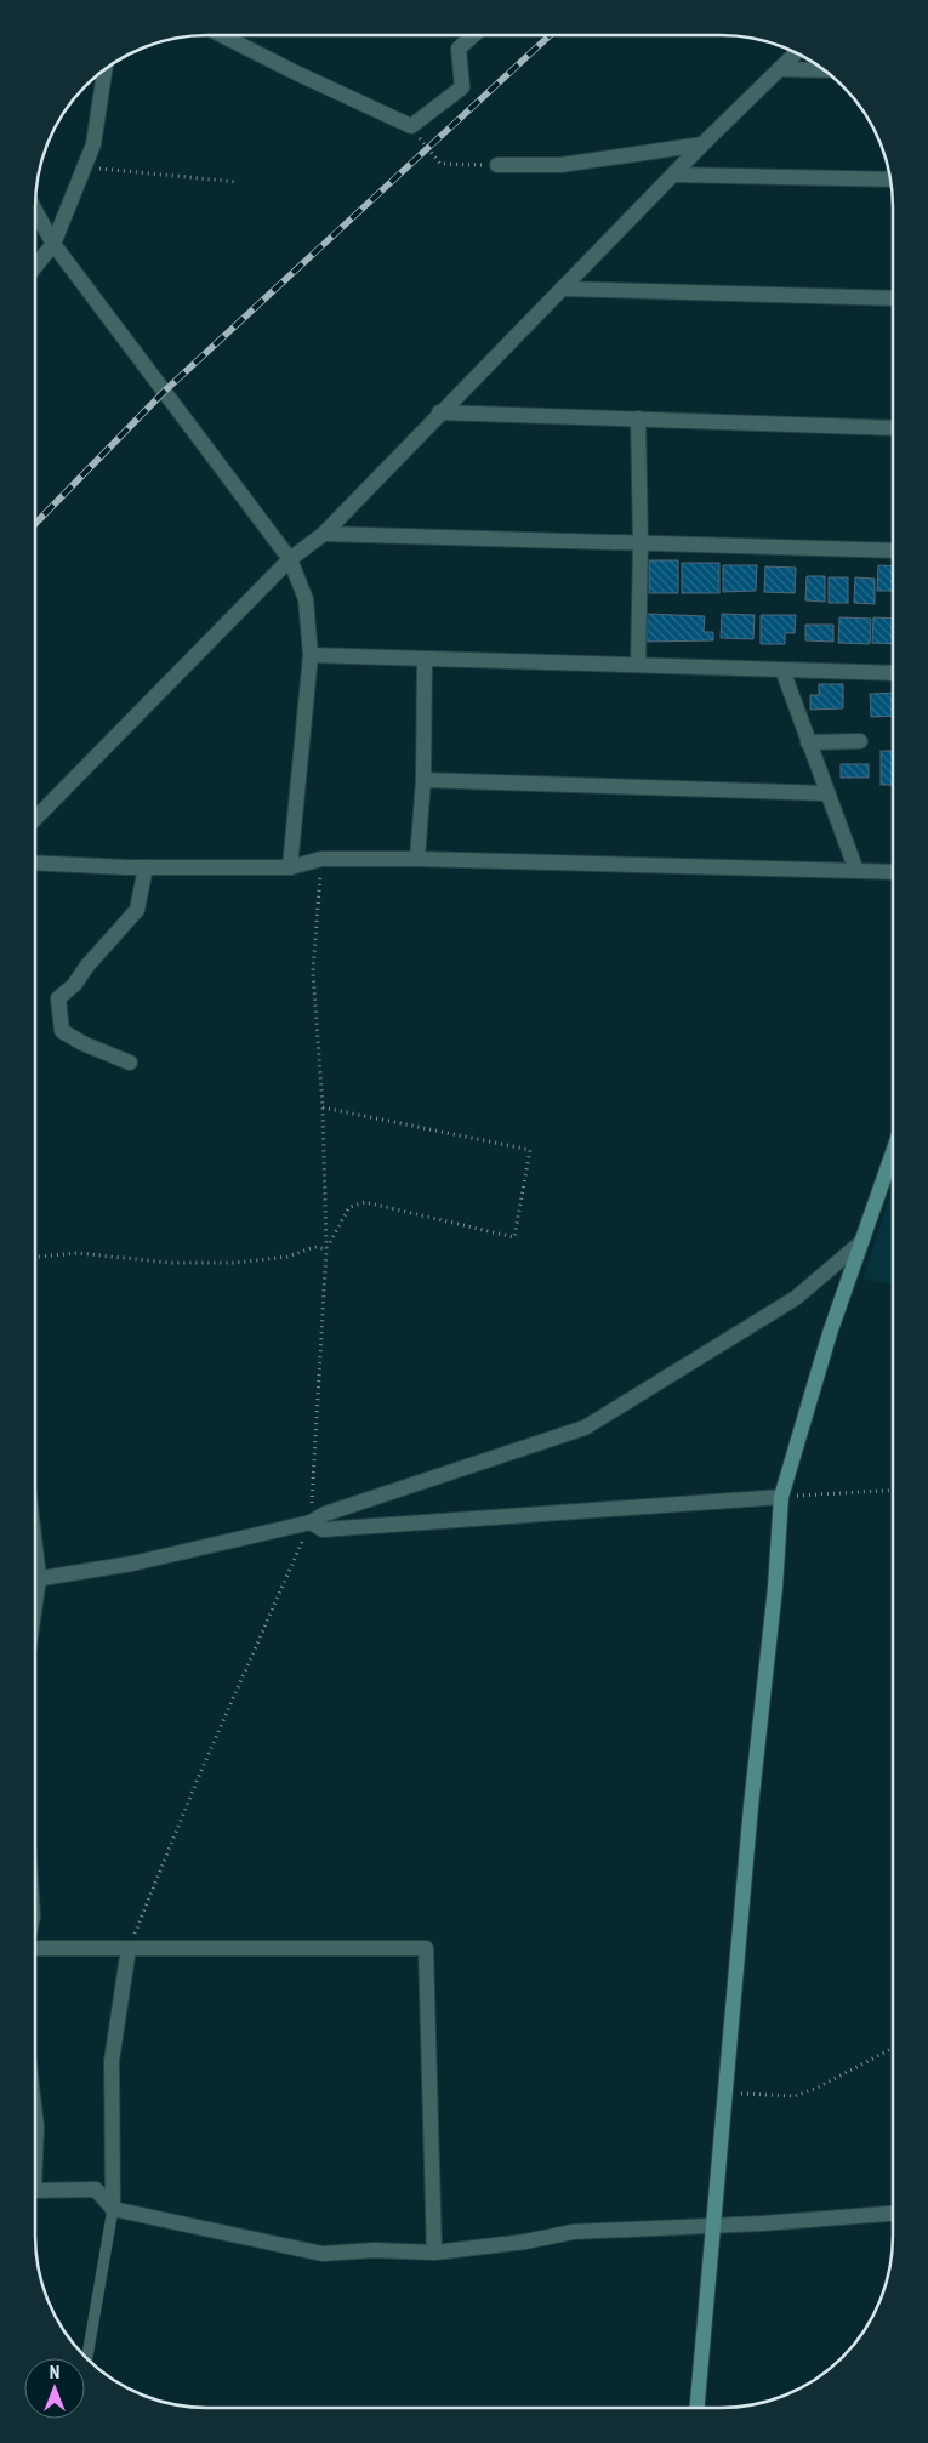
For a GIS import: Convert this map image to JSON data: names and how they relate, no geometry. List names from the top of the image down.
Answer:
{
  "north": "top"
}
